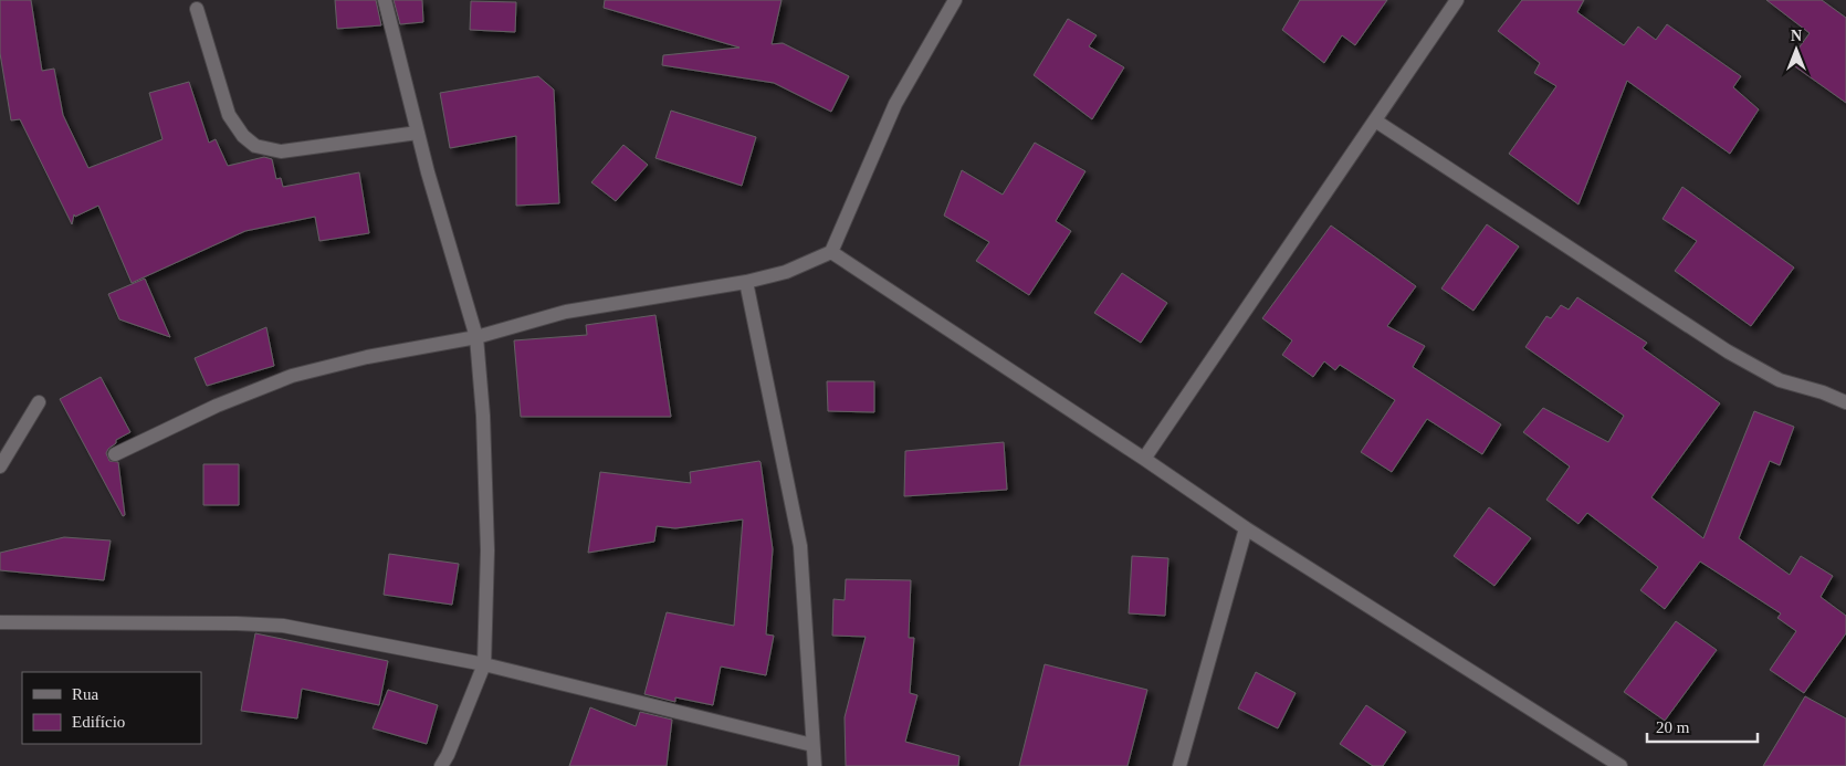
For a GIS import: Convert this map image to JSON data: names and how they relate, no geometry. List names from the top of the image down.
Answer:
{
  "legend": ["Rua", "Edifício"],
  "scale_bar": "20 m",
  "north": "top"
}
